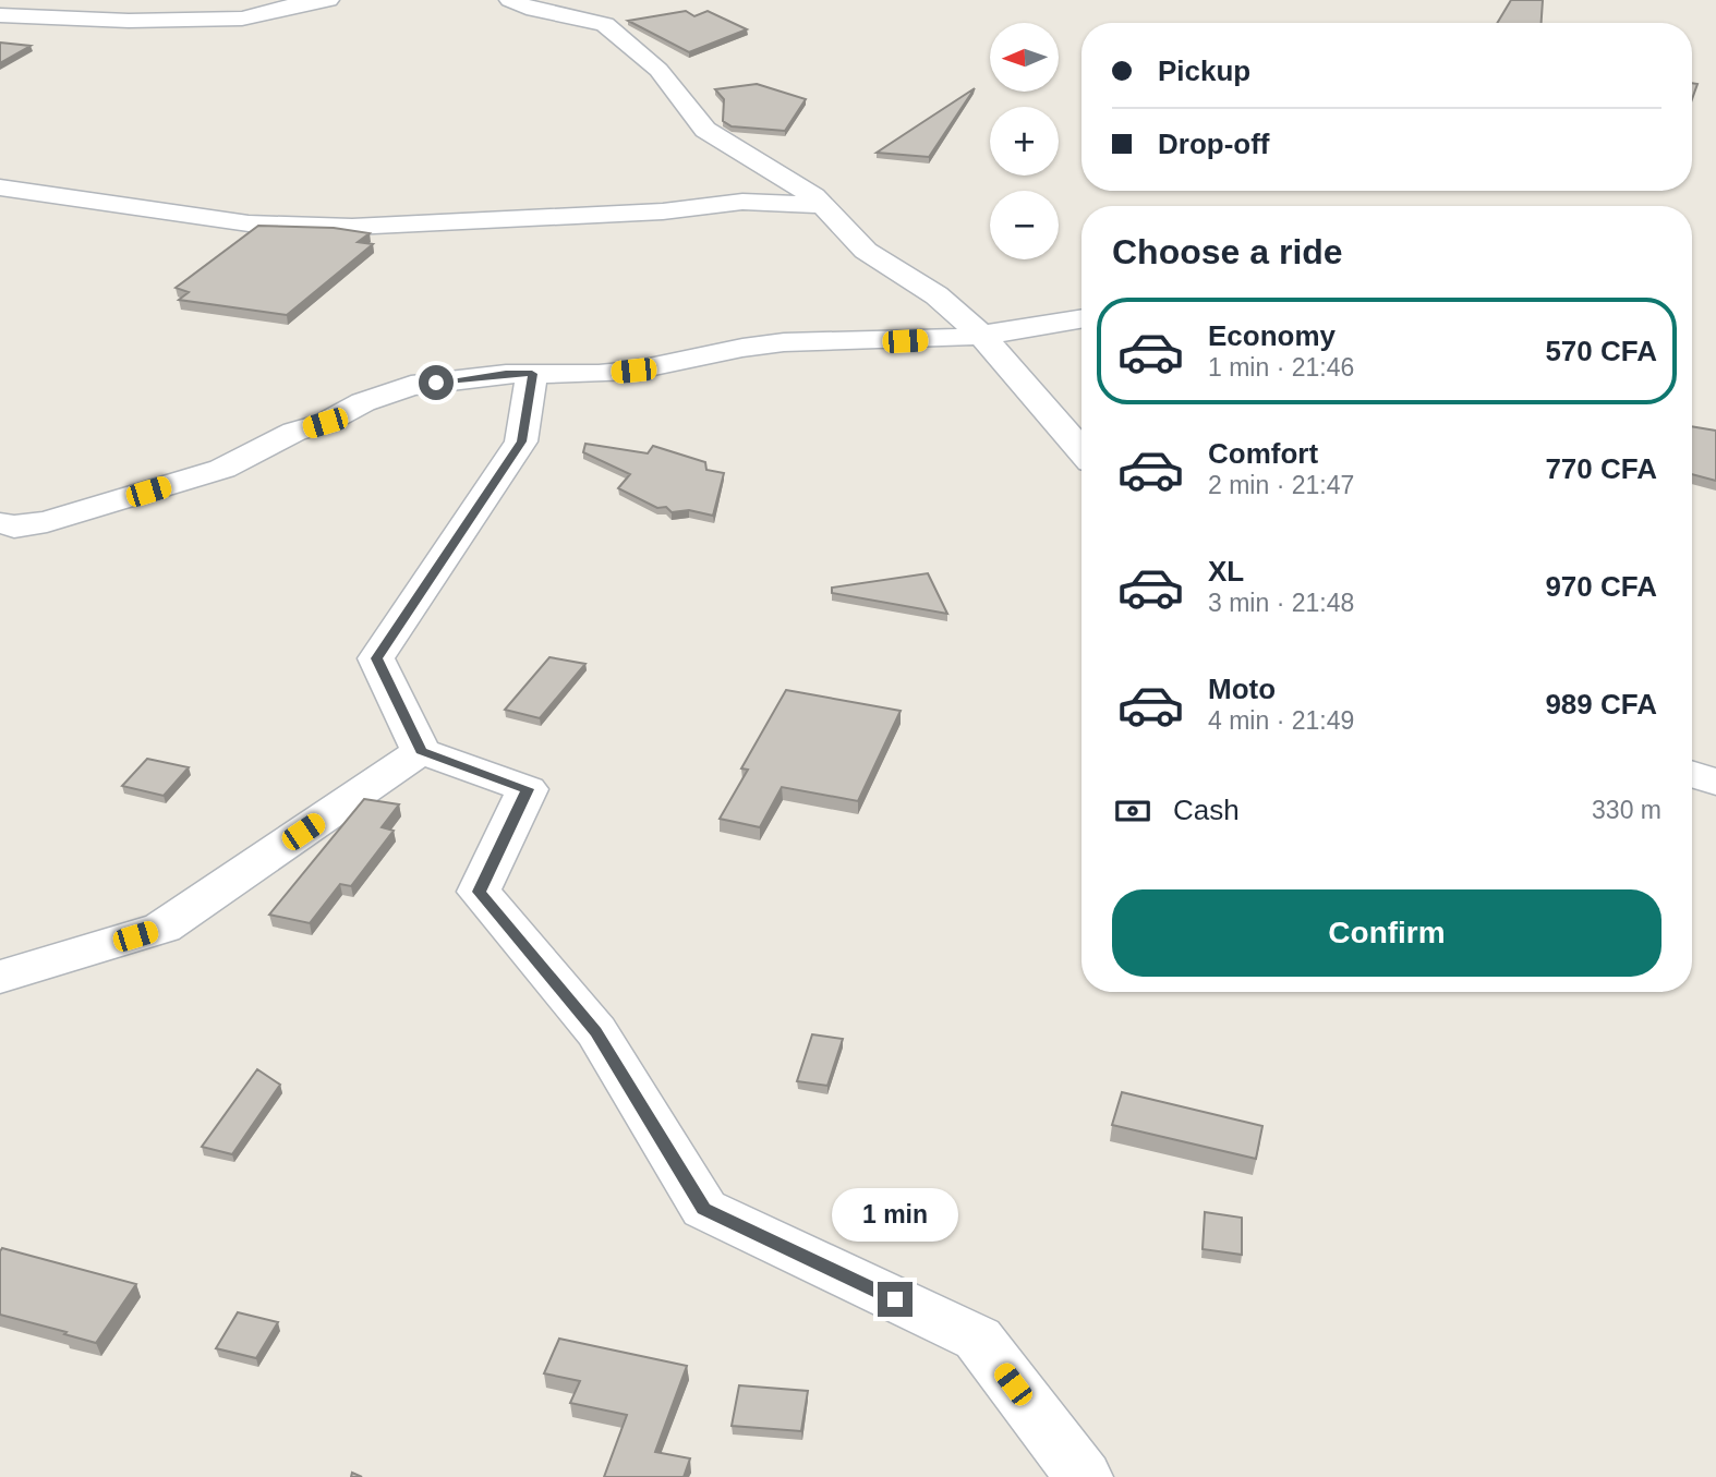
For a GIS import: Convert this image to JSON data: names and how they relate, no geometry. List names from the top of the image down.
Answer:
{
  "north": "left",
  "page": {
    "map_buttons": ["+", "−"],
    "banner": ["Pickup", "Drop-off"],
    "heading": "Choose a ride",
    "list": [
      {
        "name": "Economy",
        "note": "1 min · 21:46",
        "value": "570 CFA"
      },
      {
        "name": "Comfort",
        "note": "2 min · 21:47",
        "value": "770 CFA"
      },
      {
        "name": "XL",
        "note": "3 min · 21:48",
        "value": "970 CFA"
      },
      {
        "name": "Moto",
        "note": "4 min · 21:49",
        "value": "989 CFA"
      }
    ],
    "pay": ["Cash", "330 m"],
    "buttons": "Confirm",
    "bubble": "1 min"
  }
}
